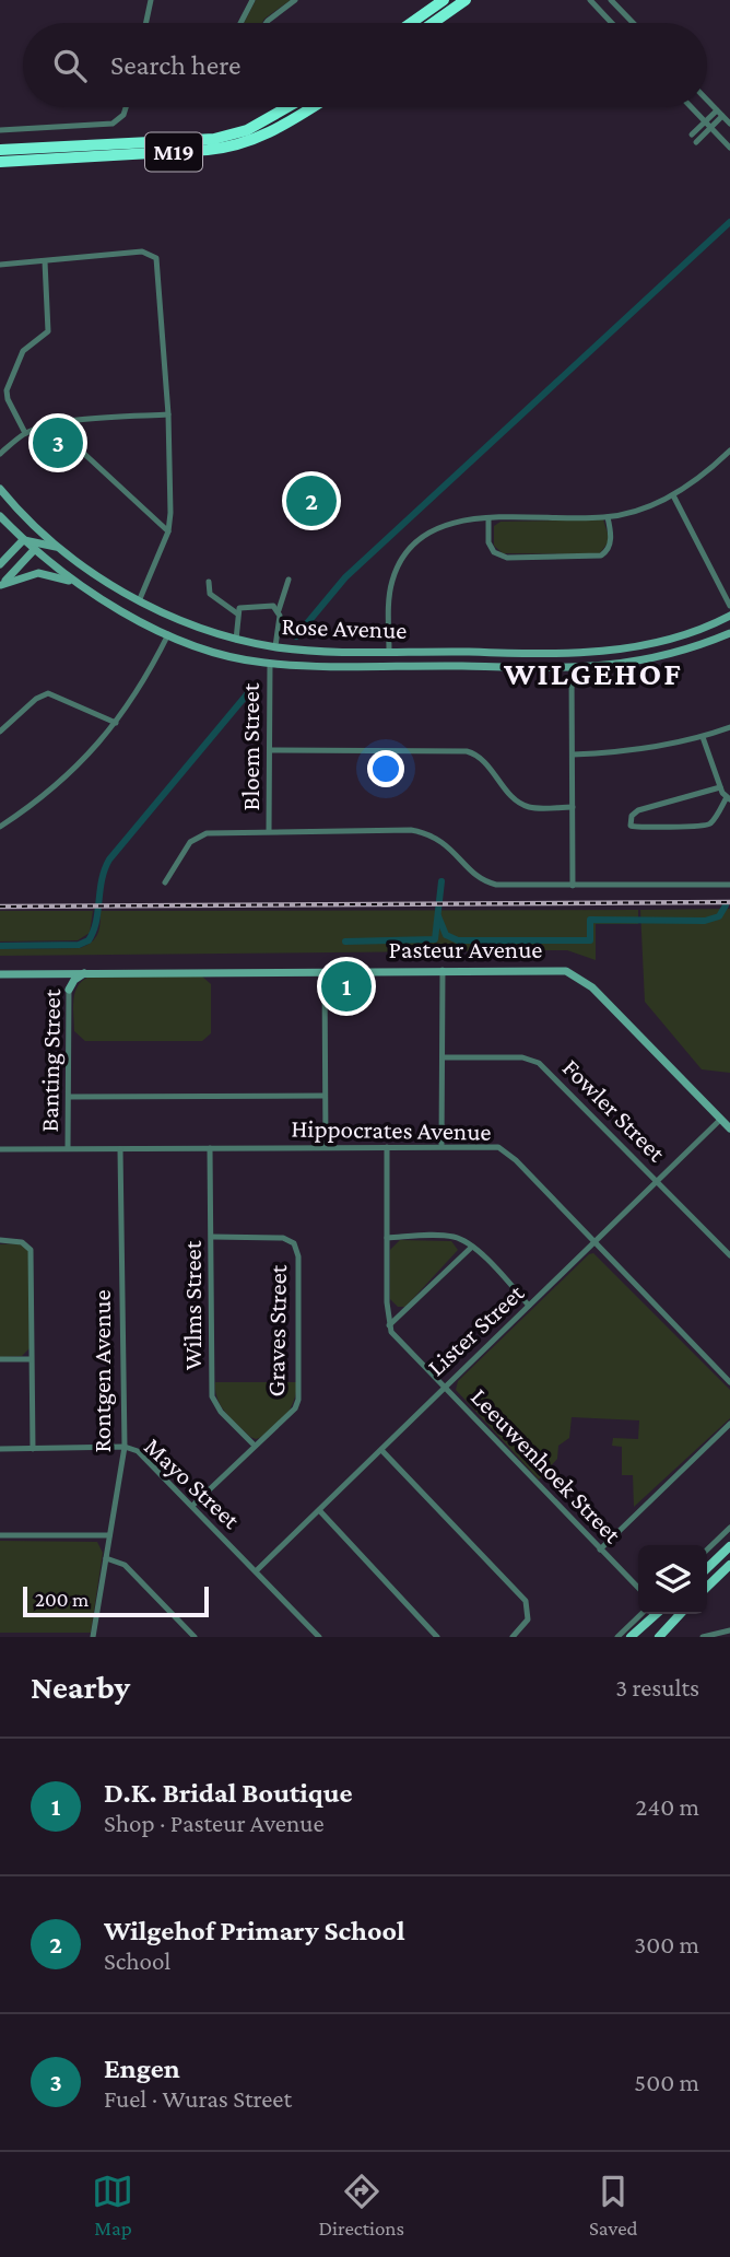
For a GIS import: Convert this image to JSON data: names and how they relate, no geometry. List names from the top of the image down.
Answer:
{
  "streets": {
    "highway": ["M19"],
    "street": [
      "Rose Avenue",
      "Bloem Street",
      "Pasteur Avenue",
      "Banting Street",
      "Fowler Street",
      "Hippocrates Avenue",
      "Wilms Street",
      "Lister Street",
      "Graves Street",
      "Rontgen Avenue",
      "Leeuwenhoek Street",
      "Mayo Street"
    ]
  },
  "crossings": [
    ["Rose Avenue", "Bloem Street"],
    ["Pasteur Avenue", "Banting Street"],
    ["Pasteur Avenue", "Lister Street"],
    ["Banting Street", "Hippocrates Avenue"],
    ["Fowler Street", "Lister Street"],
    ["Hippocrates Avenue", "Wilms Street"],
    ["Hippocrates Avenue", "Lister Street"],
    ["Hippocrates Avenue", "Rontgen Avenue"],
    ["Wilms Street", "Graves Street"],
    ["Lister Street", "Leeuwenhoek Street"],
    ["Lister Street", "Mayo Street"],
    ["Graves Street", "Mayo Street"],
    ["Rontgen Avenue", "Mayo Street"]
  ],
  "districts": ["WILGEHOF"],
  "scale_bar": "200 m",
  "page": {
    "search": "Search here",
    "pins": ["3", "2", "1"],
    "scale": "200 m",
    "heading": ["Nearby", "3 results"],
    "list": [
      {
        "mark": "1",
        "name": "D.K. Bridal Boutique",
        "note": "Shop · Pasteur Avenue",
        "value": "240 m"
      },
      {
        "mark": "2",
        "name": "Wilgehof Primary School",
        "note": "School",
        "value": "300 m"
      },
      {
        "mark": "3",
        "name": "Engen",
        "note": "Fuel · Wuras Street",
        "value": "500 m"
      }
    ],
    "nav": ["Map", "Directions", "Saved"]
  }
}
